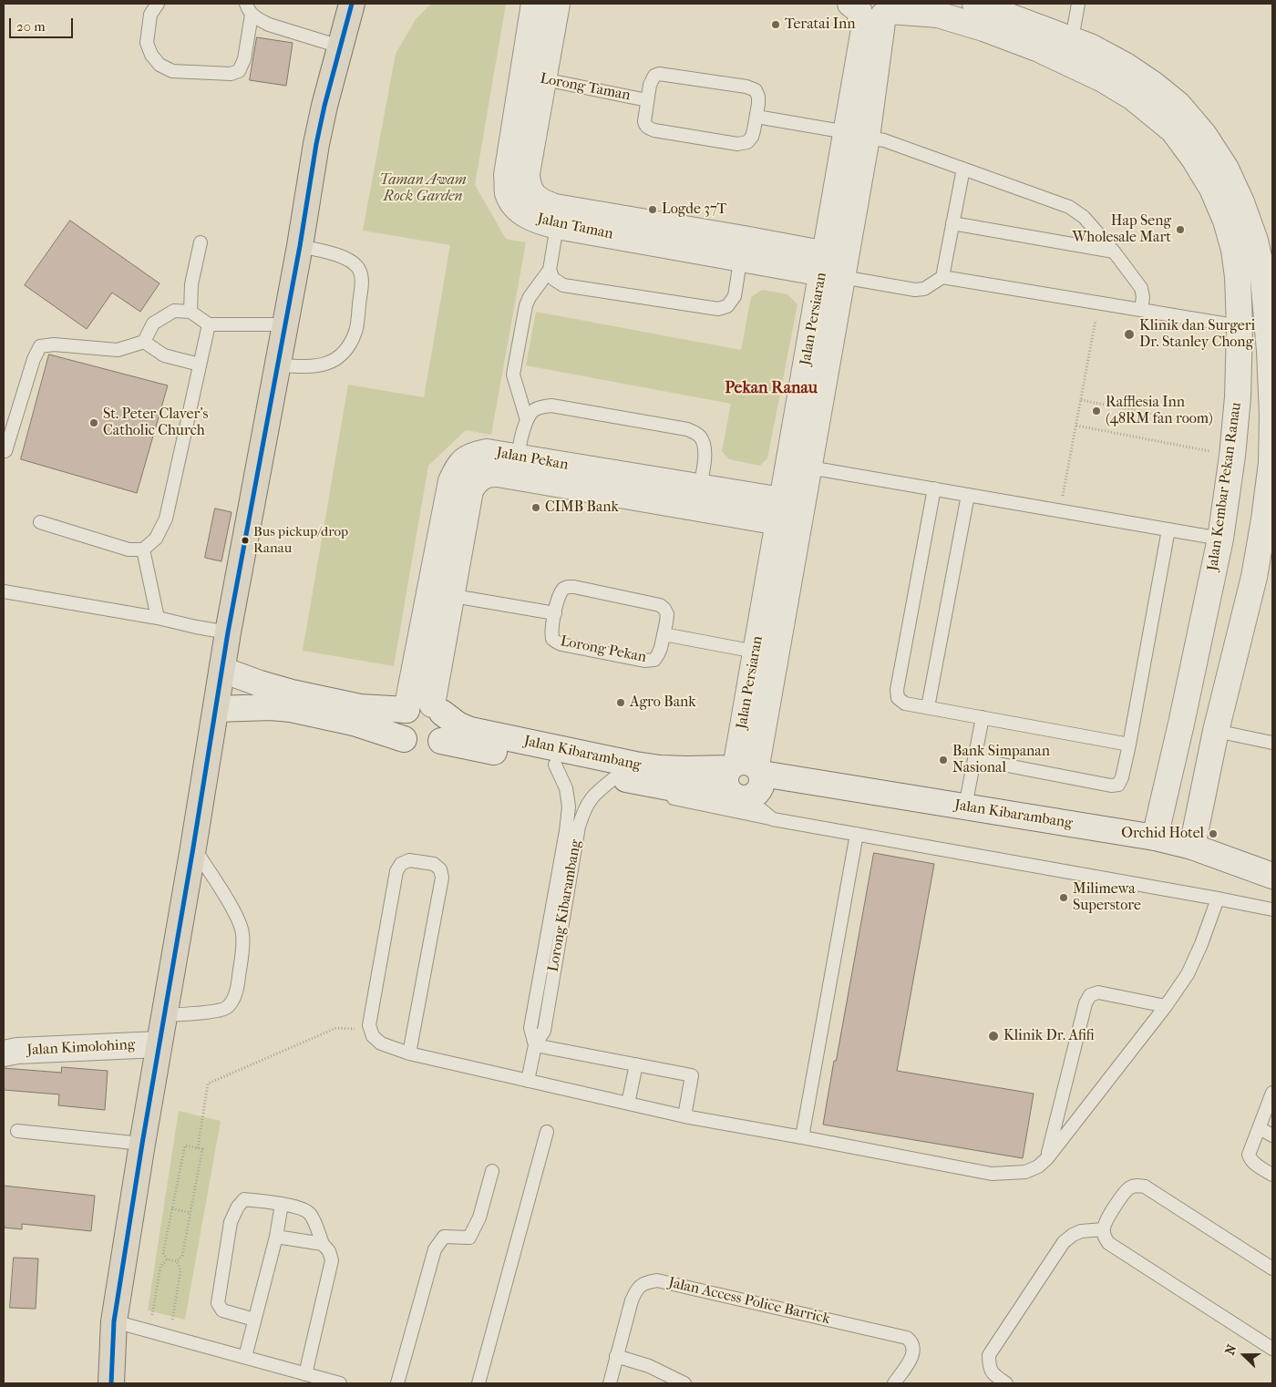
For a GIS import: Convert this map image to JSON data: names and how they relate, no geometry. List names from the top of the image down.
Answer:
{
  "streets": {
    "street": [
      "Jalan Taman",
      "Jalan Persiaran",
      "Jalan Pekan",
      "Jalan Kembar Pekan Ranau",
      "Jalan Kibarambang",
      "Jalan Kimolohing"
    ],
    "lane": [
      "Lorong Taman",
      "Lorong Pekan",
      "Lorong Kibarambang",
      "Jalan Access Police Barrick"
    ]
  },
  "crossings": [
    ["Lorong Taman", "Jalan Taman"],
    ["Jalan Taman", "Jalan Persiaran"],
    ["Jalan Persiaran", "Jalan Pekan"],
    ["Jalan Persiaran", "Jalan Kembar Pekan Ranau"],
    ["Jalan Persiaran", "Lorong Pekan"],
    ["Jalan Persiaran", "Jalan Kibarambang"],
    ["Jalan Pekan", "Lorong Pekan"],
    ["Jalan Pekan", "Jalan Kibarambang"],
    ["Jalan Kembar Pekan Ranau", "Jalan Kibarambang"],
    ["Jalan Kibarambang", "Lorong Kibarambang"]
  ],
  "districts": ["Pekan Ranau"],
  "parks": ["Taman Awam Rock Garden"],
  "places": [
    "Teratai Inn",
    "Logde 37T",
    "Hap Seng Wholesale Mart",
    "Klinik dan Surgeri Dr. Stanley Chong",
    "Rafflesia Inn (48RM fan room)",
    "St. Peter Claver's Catholic Church",
    "CIMB Bank",
    "Bus pickup/drop Ranau",
    "Agro Bank",
    "Bank Simpanan Nasional",
    "Orchid Hotel",
    "Milimewa Superstore",
    "Klinik Dr. Afifi"
  ],
  "scale_bar": "20 m",
  "north": "left"
}
